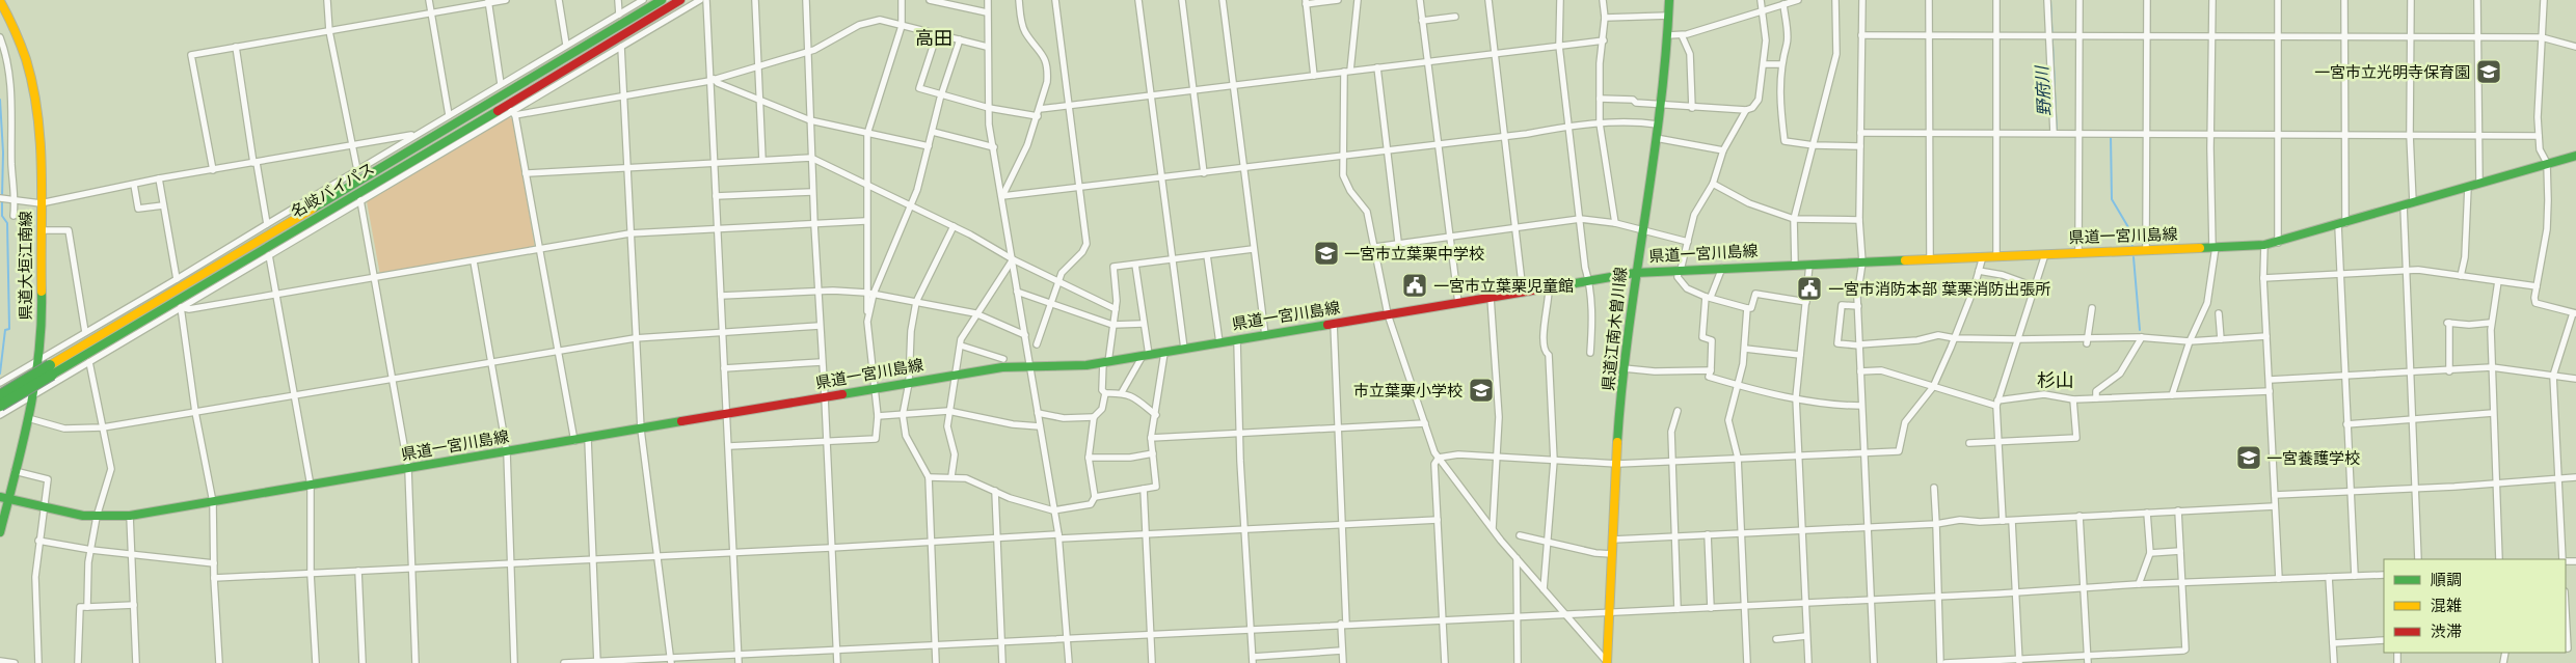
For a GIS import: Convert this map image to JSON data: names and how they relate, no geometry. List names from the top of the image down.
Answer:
{
  "streets": {
    "main road": [
      "名岐バイパス",
      "県道一宮川島線",
      "県道大垣江南線",
      "県道江南木曽川線"
    ]
  },
  "crossings": [
    ["県道一宮川島線", "県道大垣江南線"],
    ["県道一宮川島線", "県道江南木曽川線"]
  ],
  "districts": ["高田", "杉山"],
  "water": ["野府川"],
  "places": {
    "school or university": [
      "一宮市立光明寺保育園",
      "一宮市立葉栗中学校",
      "市立葉栗小学校",
      "一宮養護学校"
    ],
    "public building": ["一宮市立葉栗児童館", "一宮市消防本部 葉栗消防出張所"]
  },
  "legend": ["順調", "混雑", "渋滞"]
}
